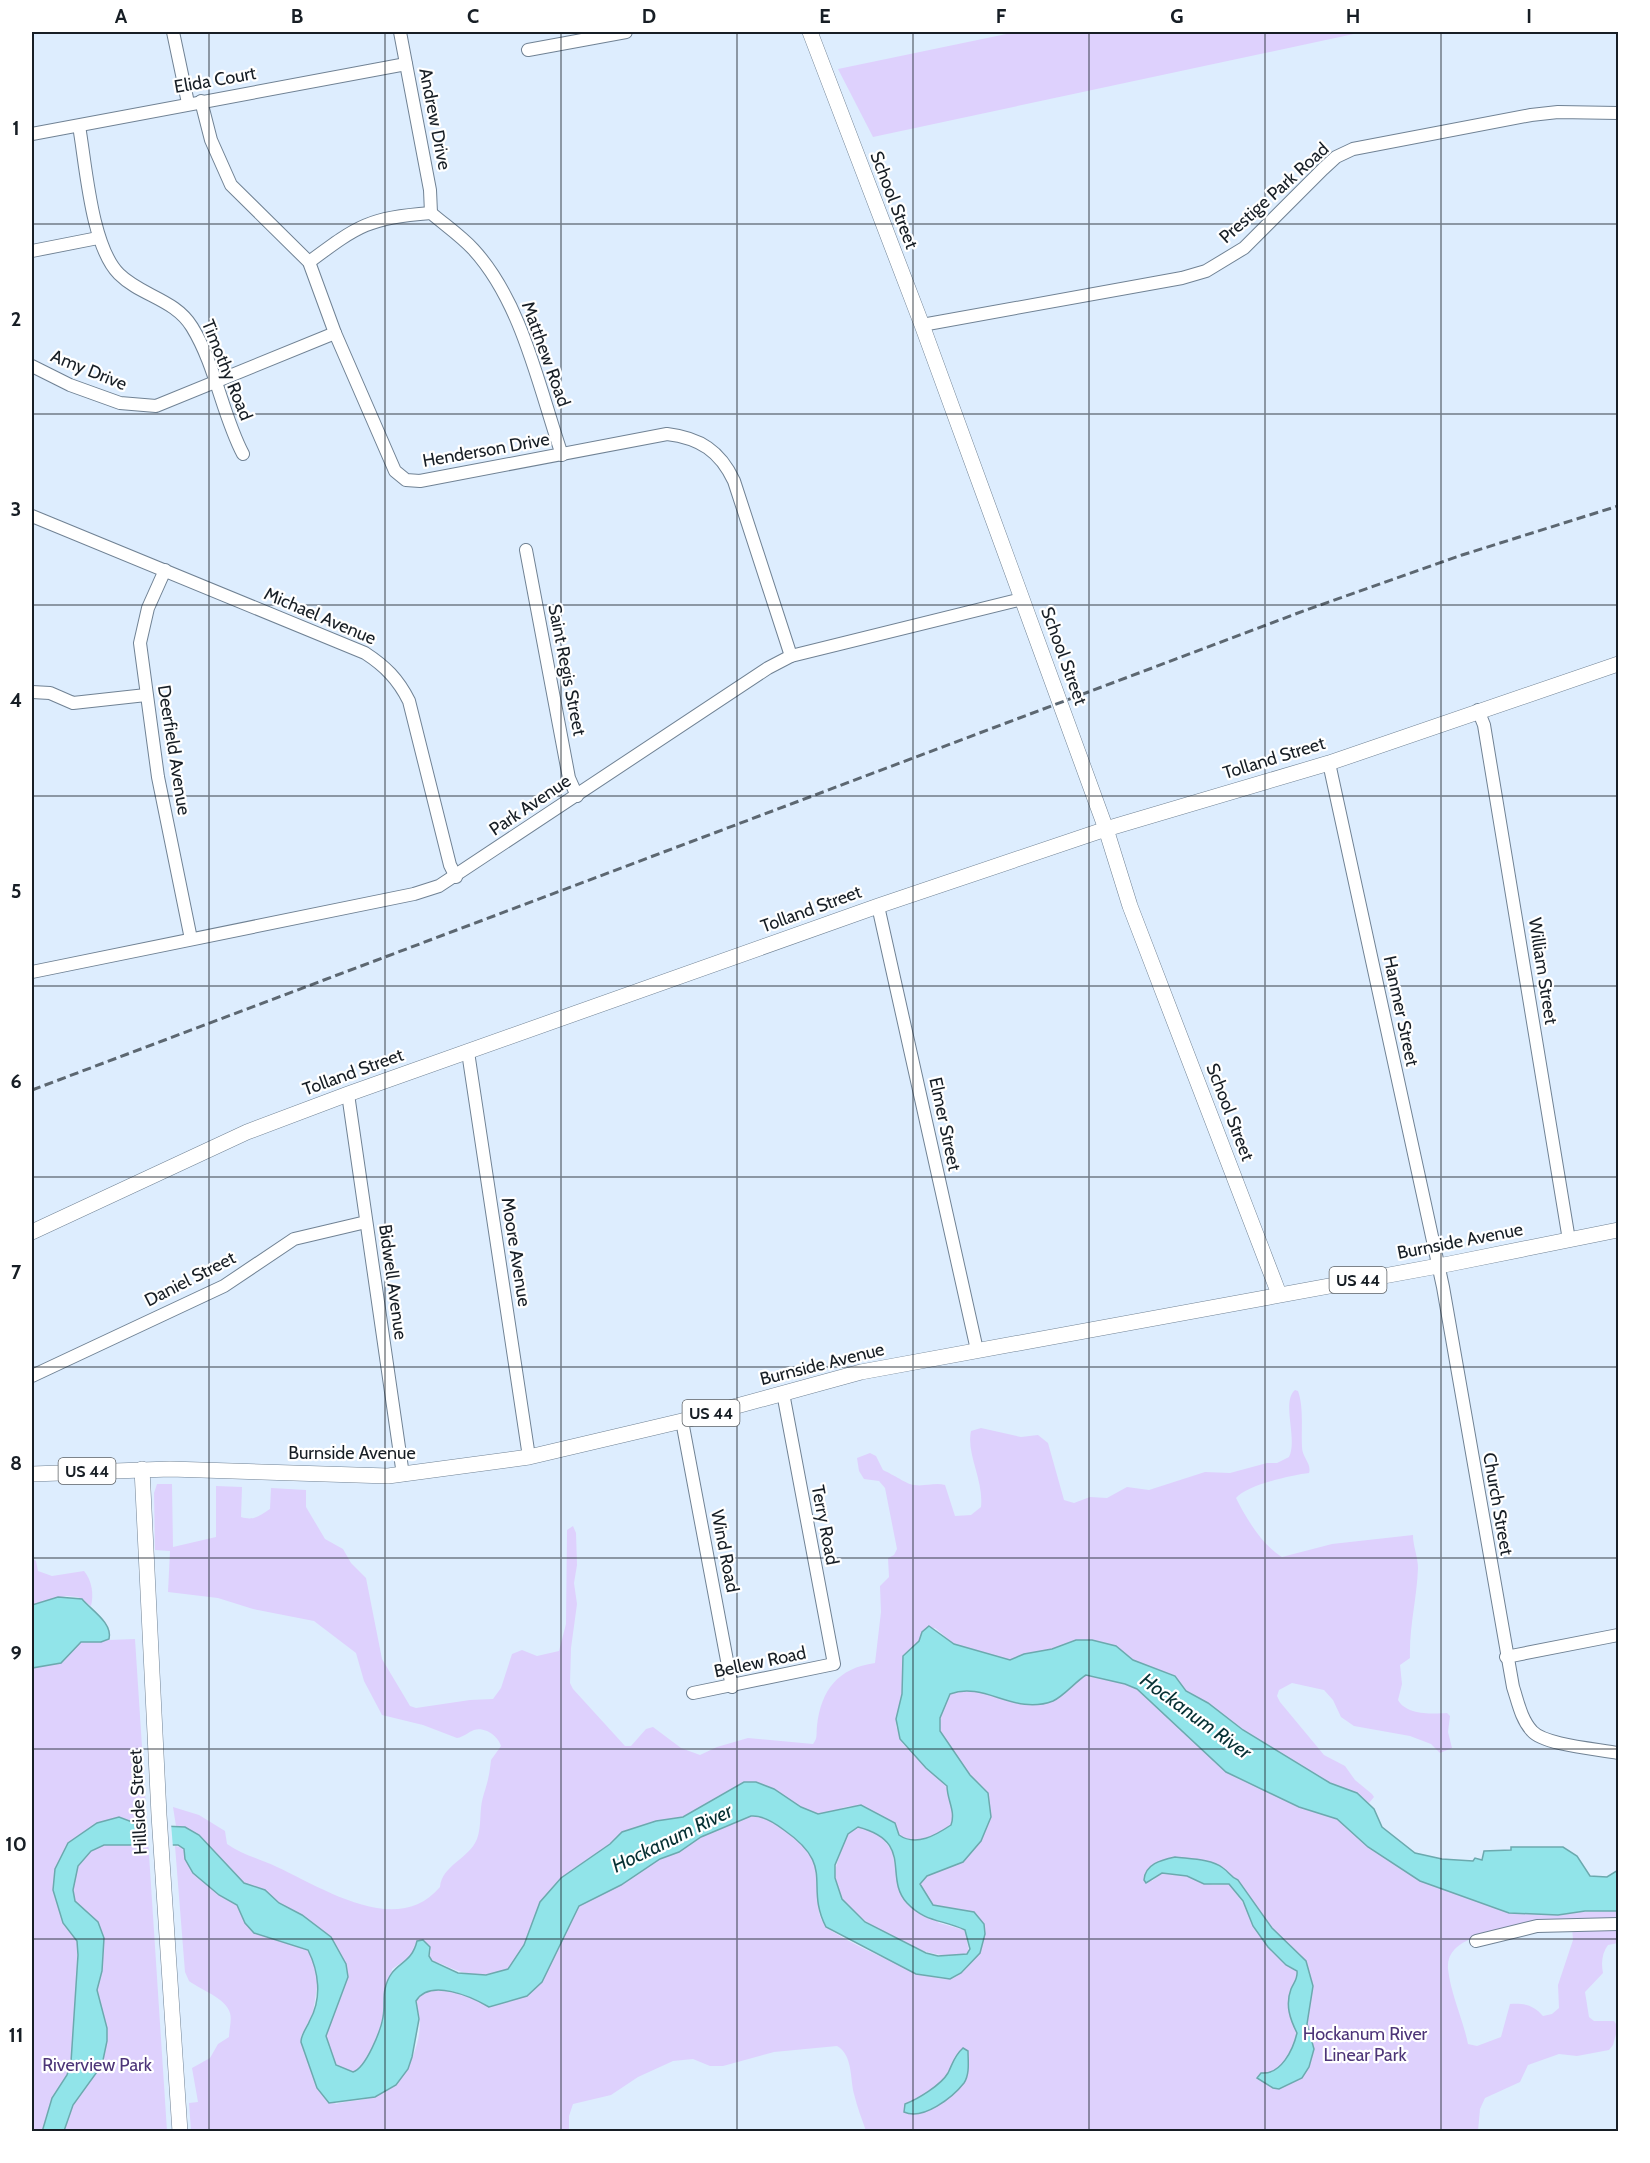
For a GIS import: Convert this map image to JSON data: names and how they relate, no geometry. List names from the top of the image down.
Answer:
{
  "streets": {
    "main road": [
      "School Street",
      "Tolland Street",
      "Burnside Avenue",
      "US 44",
      "Hillside Street"
    ],
    "street": [
      "Elida Court",
      "Andrew Drive",
      "Prestige Park Road",
      "Matthew Road",
      "Amy Drive",
      "Timothy Road",
      "Henderson Drive",
      "Michael Avenue",
      "Saint Regis Street",
      "Deerfield Avenue",
      "Park Avenue",
      "William Street",
      "Hanmer Street",
      "Elmer Street",
      "Moore Avenue",
      "Daniel Street",
      "Bidwell Avenue",
      "Church Street",
      "Terry Road",
      "Wind Road",
      "Bellew Road"
    ]
  },
  "crossings": [
    ["Elida Court", "Andrew Drive"],
    ["Elida Court", "Timothy Road"],
    ["Elida Court", "Henderson Drive"],
    ["Andrew Drive", "Matthew Road"],
    ["Prestige Park Road", "School Street"],
    ["School Street", "Tolland Street"],
    ["School Street", "Park Avenue"],
    ["School Street", "Burnside Avenue"],
    ["Matthew Road", "Henderson Drive"],
    ["Amy Drive", "Timothy Road"],
    ["Amy Drive", "Henderson Drive"],
    ["Henderson Drive", "Park Avenue"],
    ["Michael Avenue", "Deerfield Avenue"],
    ["Michael Avenue", "Park Avenue"],
    ["Saint Regis Street", "Park Avenue"],
    ["Deerfield Avenue", "Park Avenue"],
    ["Tolland Street", "William Street"],
    ["Tolland Street", "Hanmer Street"],
    ["Tolland Street", "Elmer Street"],
    ["Tolland Street", "Moore Avenue"],
    ["Tolland Street", "Bidwell Avenue"],
    ["William Street", "Burnside Avenue"],
    ["Hanmer Street", "Burnside Avenue"],
    ["Hanmer Street", "Church Street"],
    ["Elmer Street", "Burnside Avenue"],
    ["Burnside Avenue", "Moore Avenue"],
    ["Burnside Avenue", "Bidwell Avenue"],
    ["Burnside Avenue", "Church Street"],
    ["Burnside Avenue", "Terry Road"],
    ["Burnside Avenue", "Wind Road"],
    ["Burnside Avenue", "Hillside Street"],
    ["Daniel Street", "Bidwell Avenue"],
    ["Terry Road", "Bellew Road"],
    ["Wind Road", "Bellew Road"]
  ],
  "water": ["Hockanum River"],
  "parks": ["Hockanum River Linear Park", "Riverview Park"],
  "grid": {
    "columns": [
      "A",
      "B",
      "C",
      "D",
      "E",
      "F",
      "G",
      "H",
      "I"
    ],
    "rows": [
      "1",
      "2",
      "3",
      "4",
      "5",
      "6",
      "7",
      "8",
      "9",
      "10",
      "11"
    ]
  }
}
